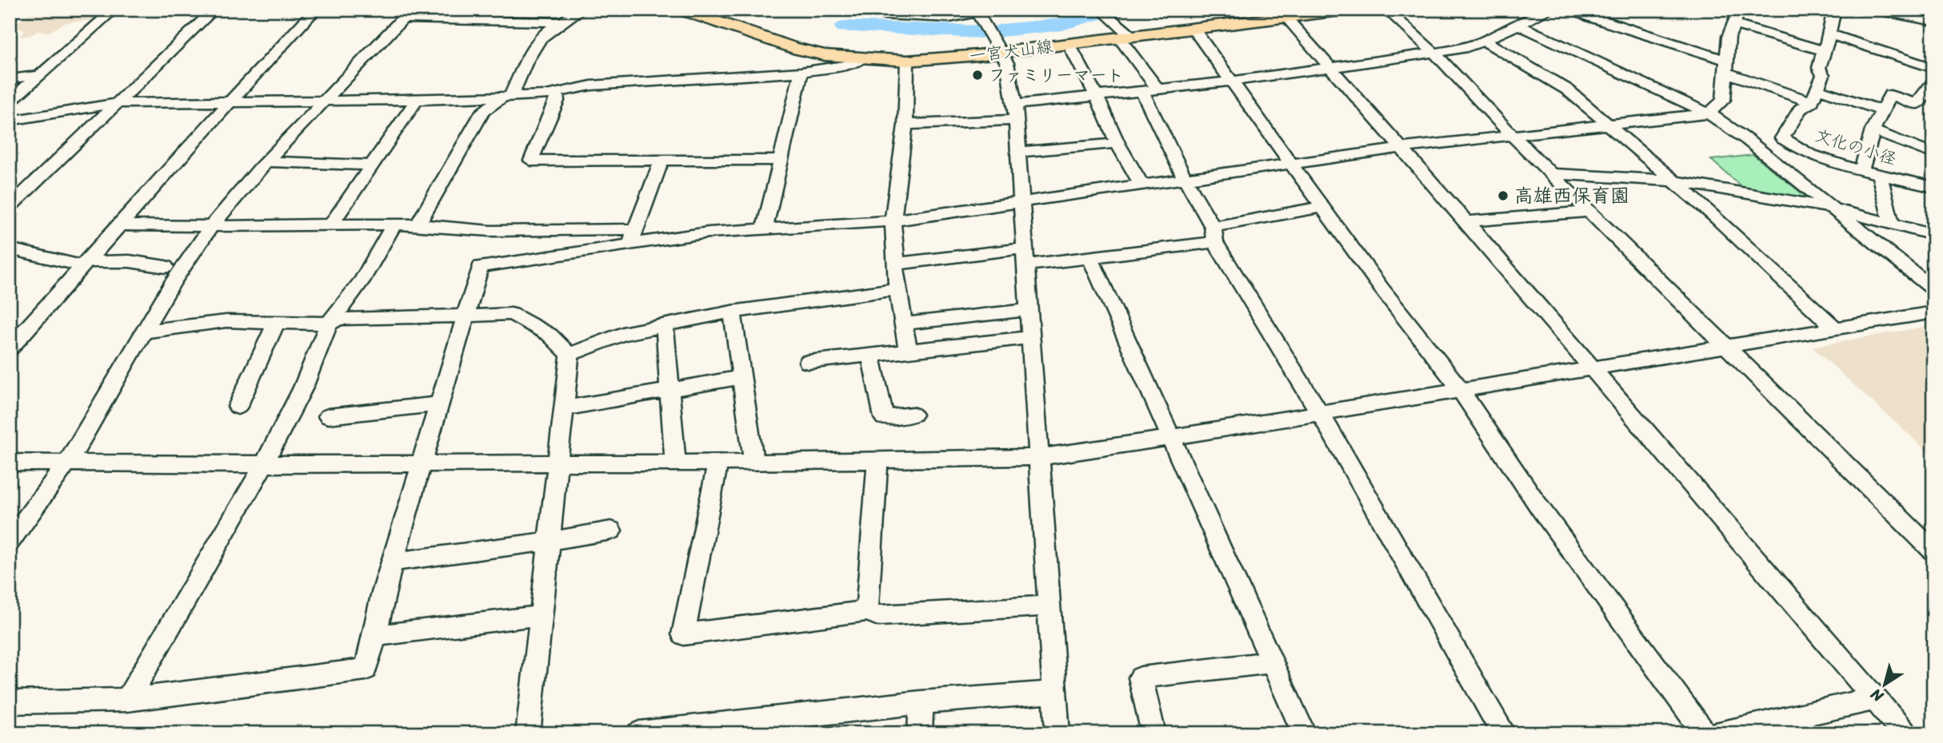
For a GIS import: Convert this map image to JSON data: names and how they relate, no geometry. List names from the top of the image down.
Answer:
{
  "streets": {
    "main road": ["一宮犬山線"],
    "street": ["文化の小径"]
  },
  "places": ["ファミリーマート", "高雄西保育園"],
  "north": "bottom left"
}
